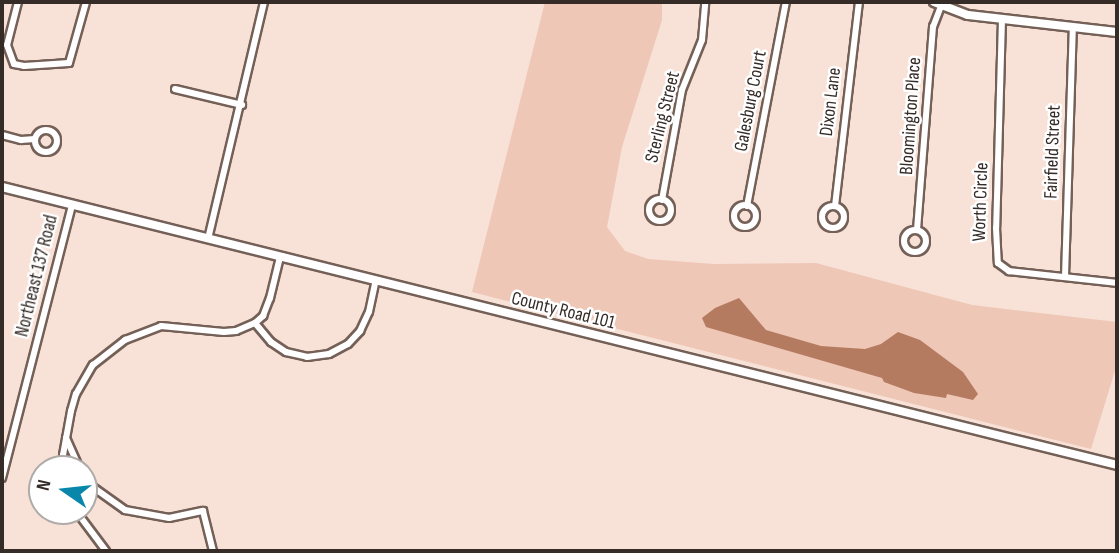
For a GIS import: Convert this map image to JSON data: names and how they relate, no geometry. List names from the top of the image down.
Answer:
{
  "streets": {
    "street": [
      "Galesburg Court",
      "Dixon Lane",
      "Bloomington Place",
      "Sterling Street",
      "Fairfield Street",
      "Worth Circle",
      "Northeast 137 Road",
      "County Road 101"
    ]
  },
  "crossings": [
    ["Fairfield Street", "Worth Circle"],
    ["Northeast 137 Road", "County Road 101"]
  ],
  "north": "left"
}
